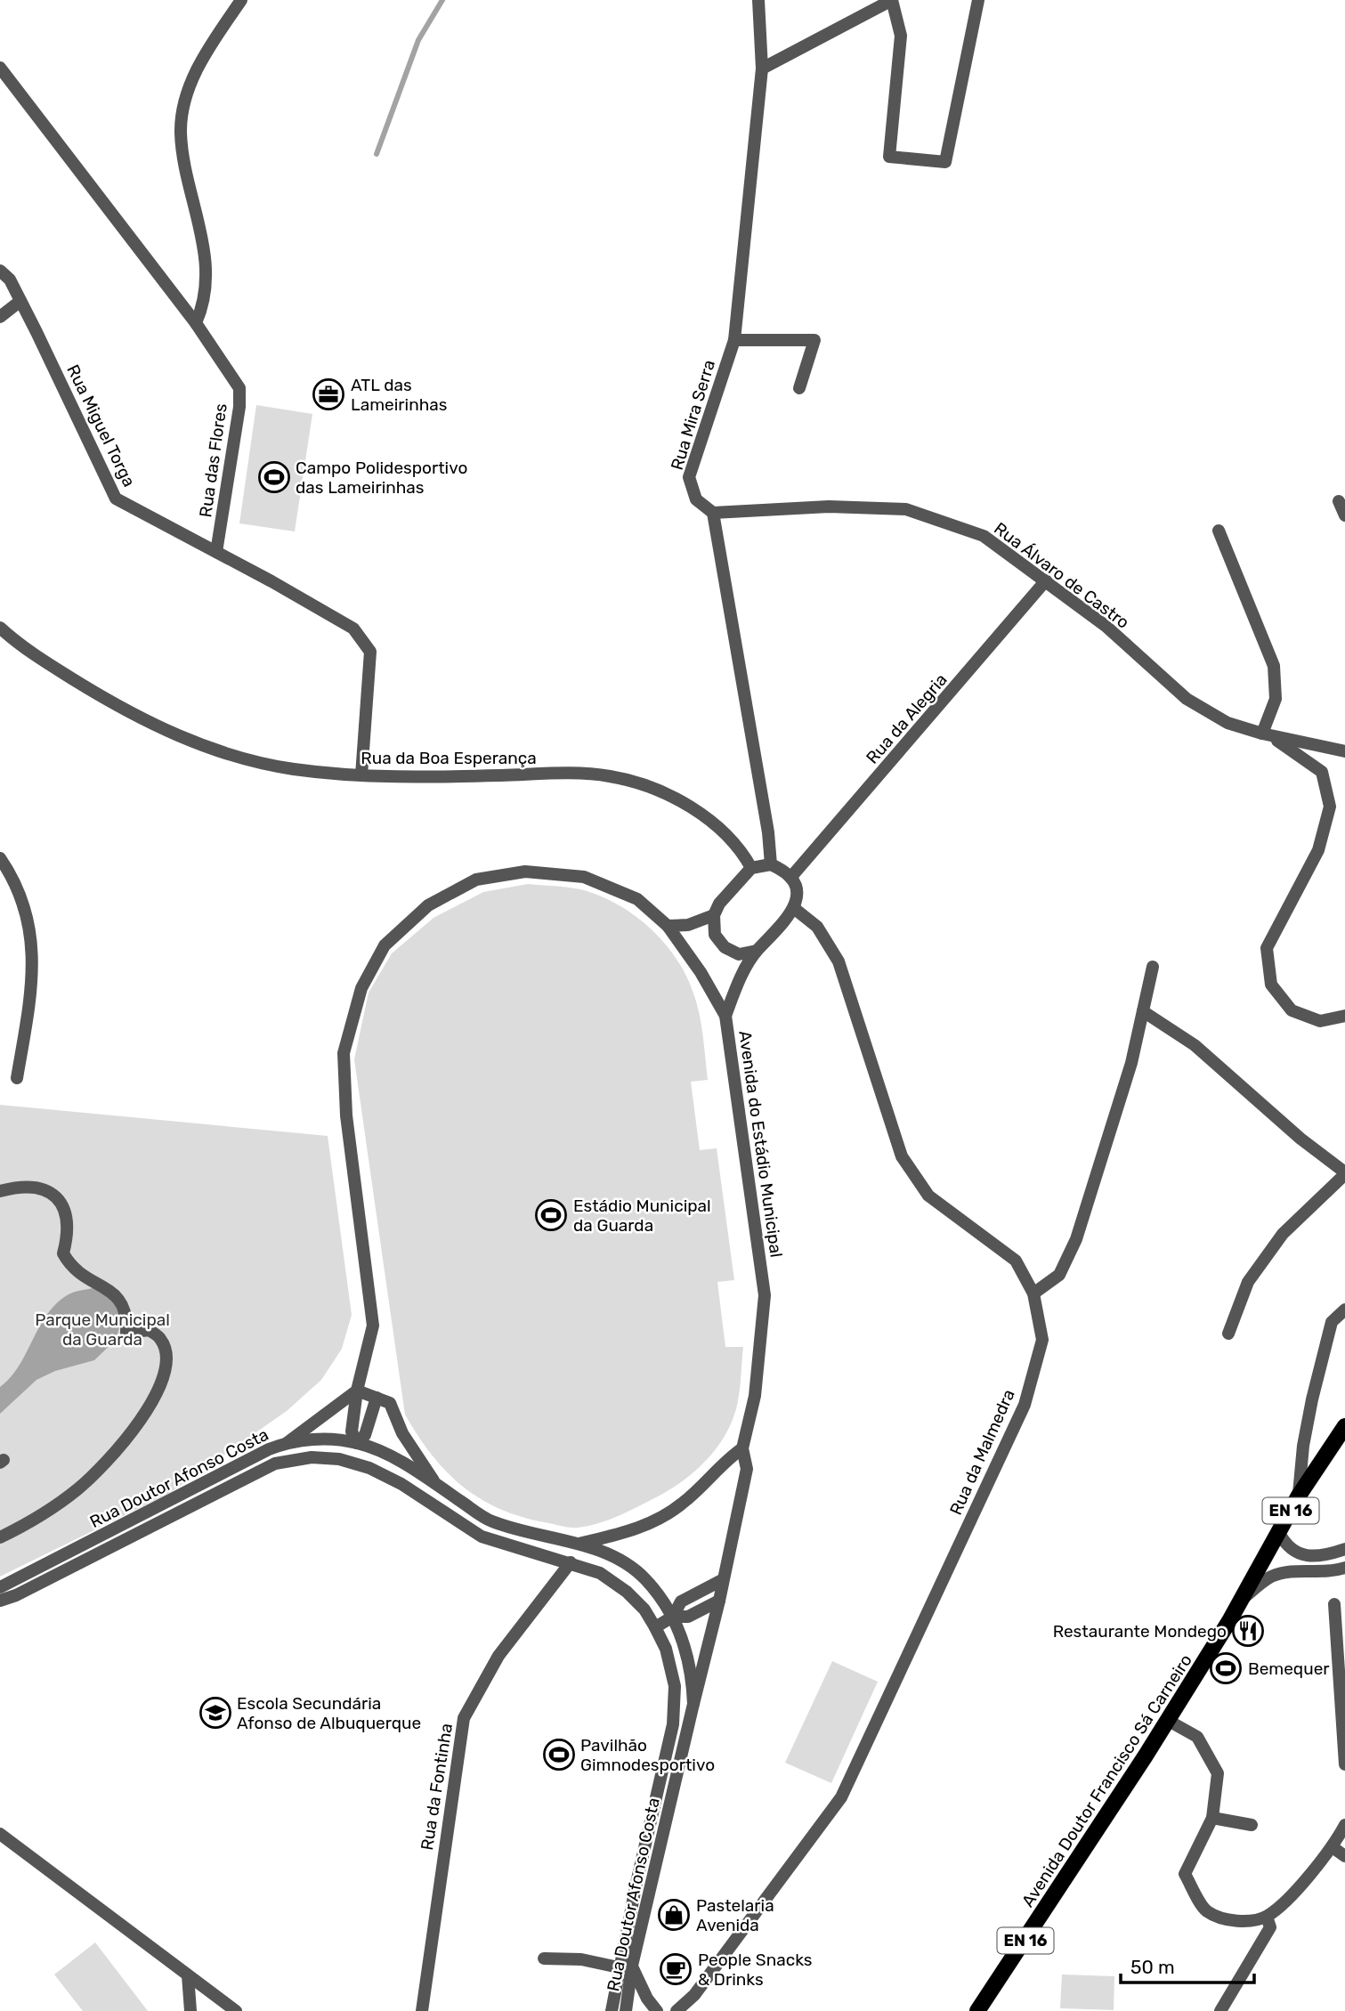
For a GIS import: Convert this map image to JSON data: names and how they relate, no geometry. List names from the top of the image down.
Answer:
{
  "streets": {
    "main road": ["EN 16", "Avenida Doutor Francisco Sá Carneiro"],
    "street": [
      "Rua Mira Serra",
      "Rua Miguel Torga",
      "Rua das Flores",
      "Rua Álvaro de Castro",
      "Rua da Alegria",
      "Rua da Boa Esperança",
      "Avenida do Estádio Municipal",
      "Rua da Malmedra",
      "Rua Doutor Afonso Costa",
      "Rua da Fontinha"
    ]
  },
  "crossings": [
    ["Rua Mira Serra", "Rua Álvaro de Castro"],
    ["Rua Miguel Torga", "Rua das Flores"],
    ["Rua Álvaro de Castro", "Rua da Alegria"],
    ["Rua da Alegria", "Rua da Boa Esperança"],
    ["Rua da Alegria", "Rua da Malmedra"],
    ["Rua da Boa Esperança", "Rua da Malmedra"],
    ["Avenida do Estádio Municipal", "Rua Doutor Afonso Costa"],
    ["Rua Doutor Afonso Costa", "Rua da Fontinha"],
    ["EN 16", "Avenida Doutor Francisco Sá Carneiro"]
  ],
  "parks": ["Parque Municipal da Guarda"],
  "places": {
    "office": ["ATL das Lameirinhas"],
    "sports": [
      "Campo Polidesportivo das Lameirinhas",
      "Estádio Municipal da Guarda",
      "Bemequer",
      "Pavilhão Gimnodesportivo"
    ],
    "restaurant": ["Restaurante Mondego"],
    "school or university": ["Escola Secundária Afonso de Albuquerque"],
    "shop": ["Pastelaria Avenida"],
    "cafe": ["People Snacks & Drinks"]
  },
  "scale_bar": "50 m"
}
